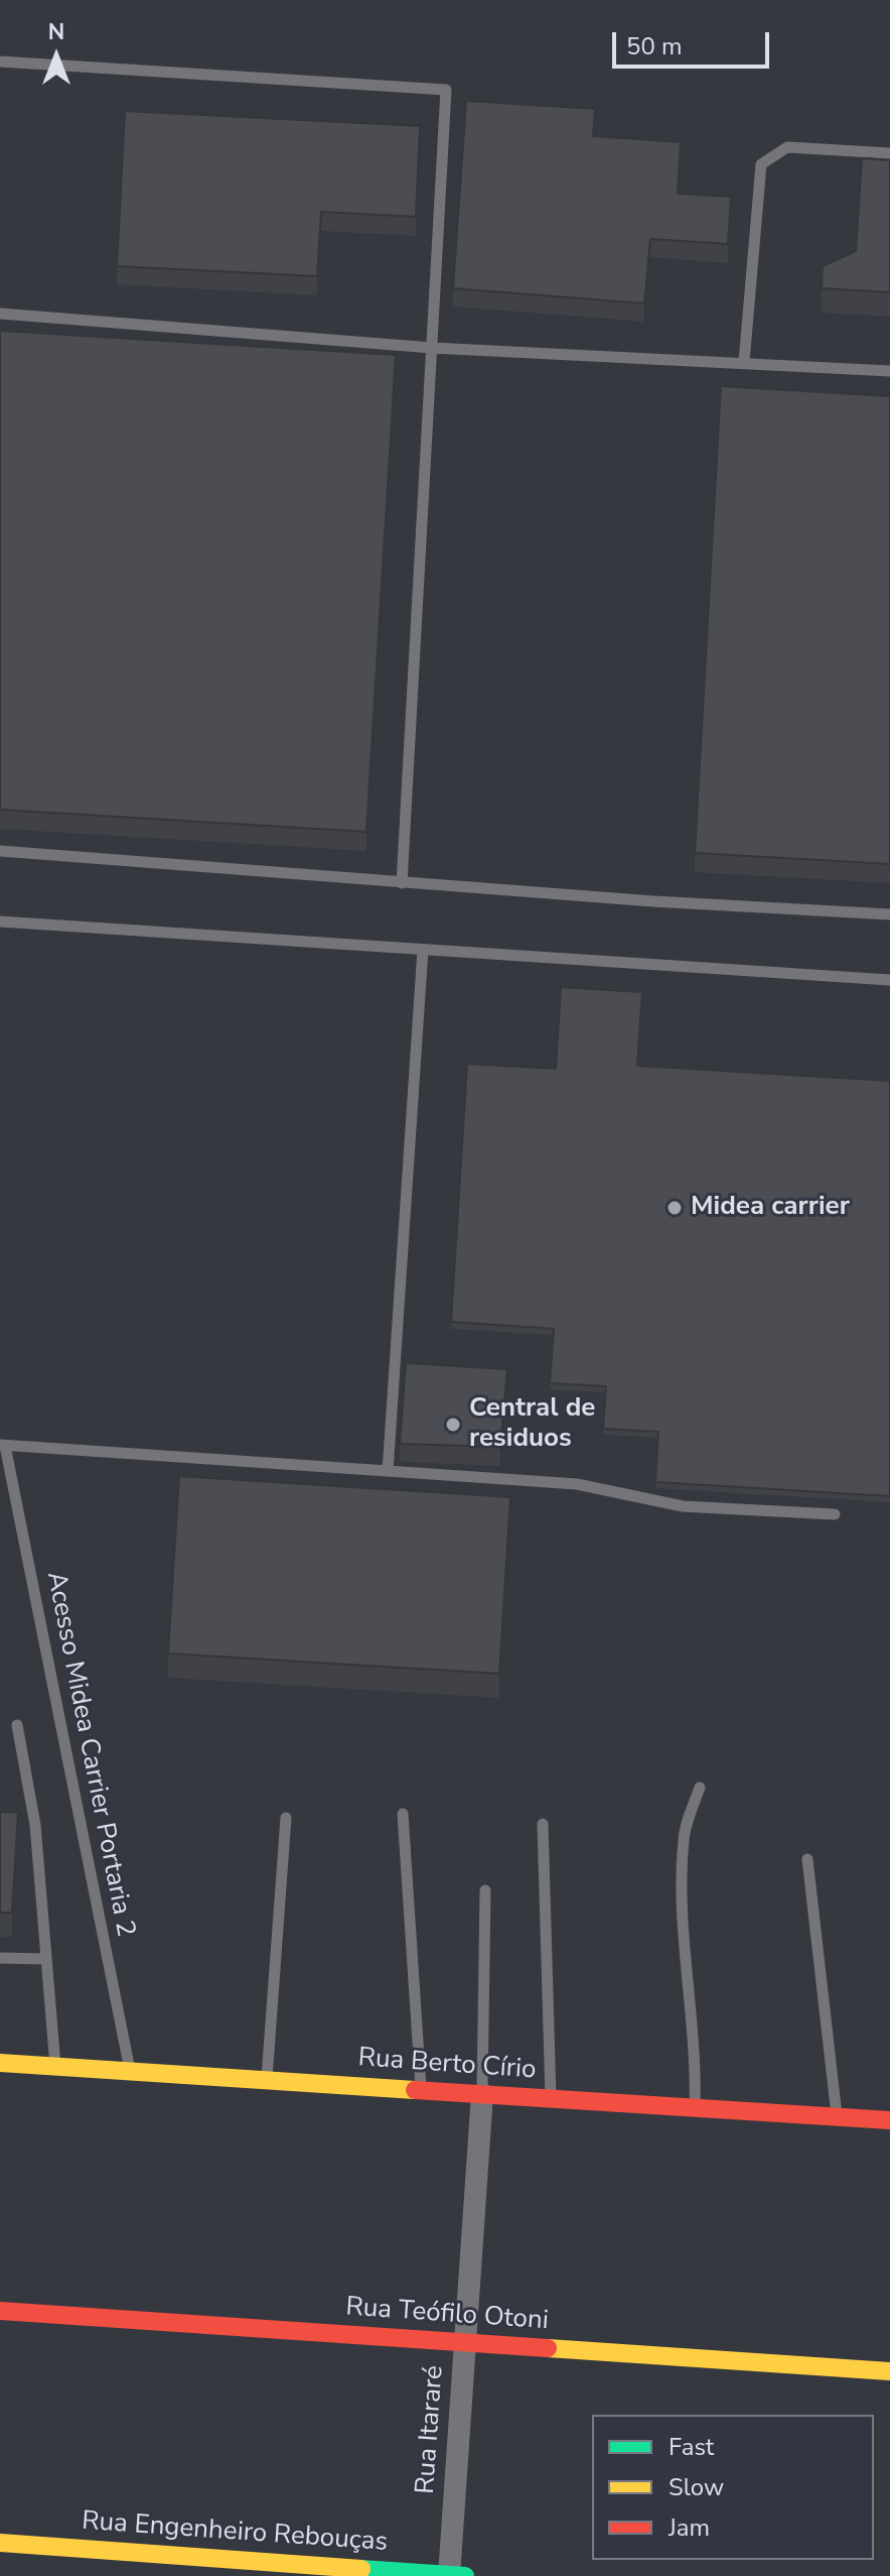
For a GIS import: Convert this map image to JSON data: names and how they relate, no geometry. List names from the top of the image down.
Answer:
{
  "streets": {
    "street": [
      "Rua Berto Círio",
      "Rua Teófilo Otoni",
      "Rua Itararé",
      "Rua Engenheiro Rebouças"
    ],
    "lane": ["Acesso Midea Carrier Portaria 2"]
  },
  "crossings": [
    ["Acesso Midea Carrier Portaria 2", "Rua Berto Círio"],
    ["Rua Berto Círio", "Rua Itararé"],
    ["Rua Teófilo Otoni", "Rua Itararé"],
    ["Rua Itararé", "Rua Engenheiro Rebouças"]
  ],
  "places": ["Midea carrier", "Central de residuos"],
  "legend": ["Fast", "Slow", "Jam"],
  "scale_bar": "50 m",
  "north": "top"
}
